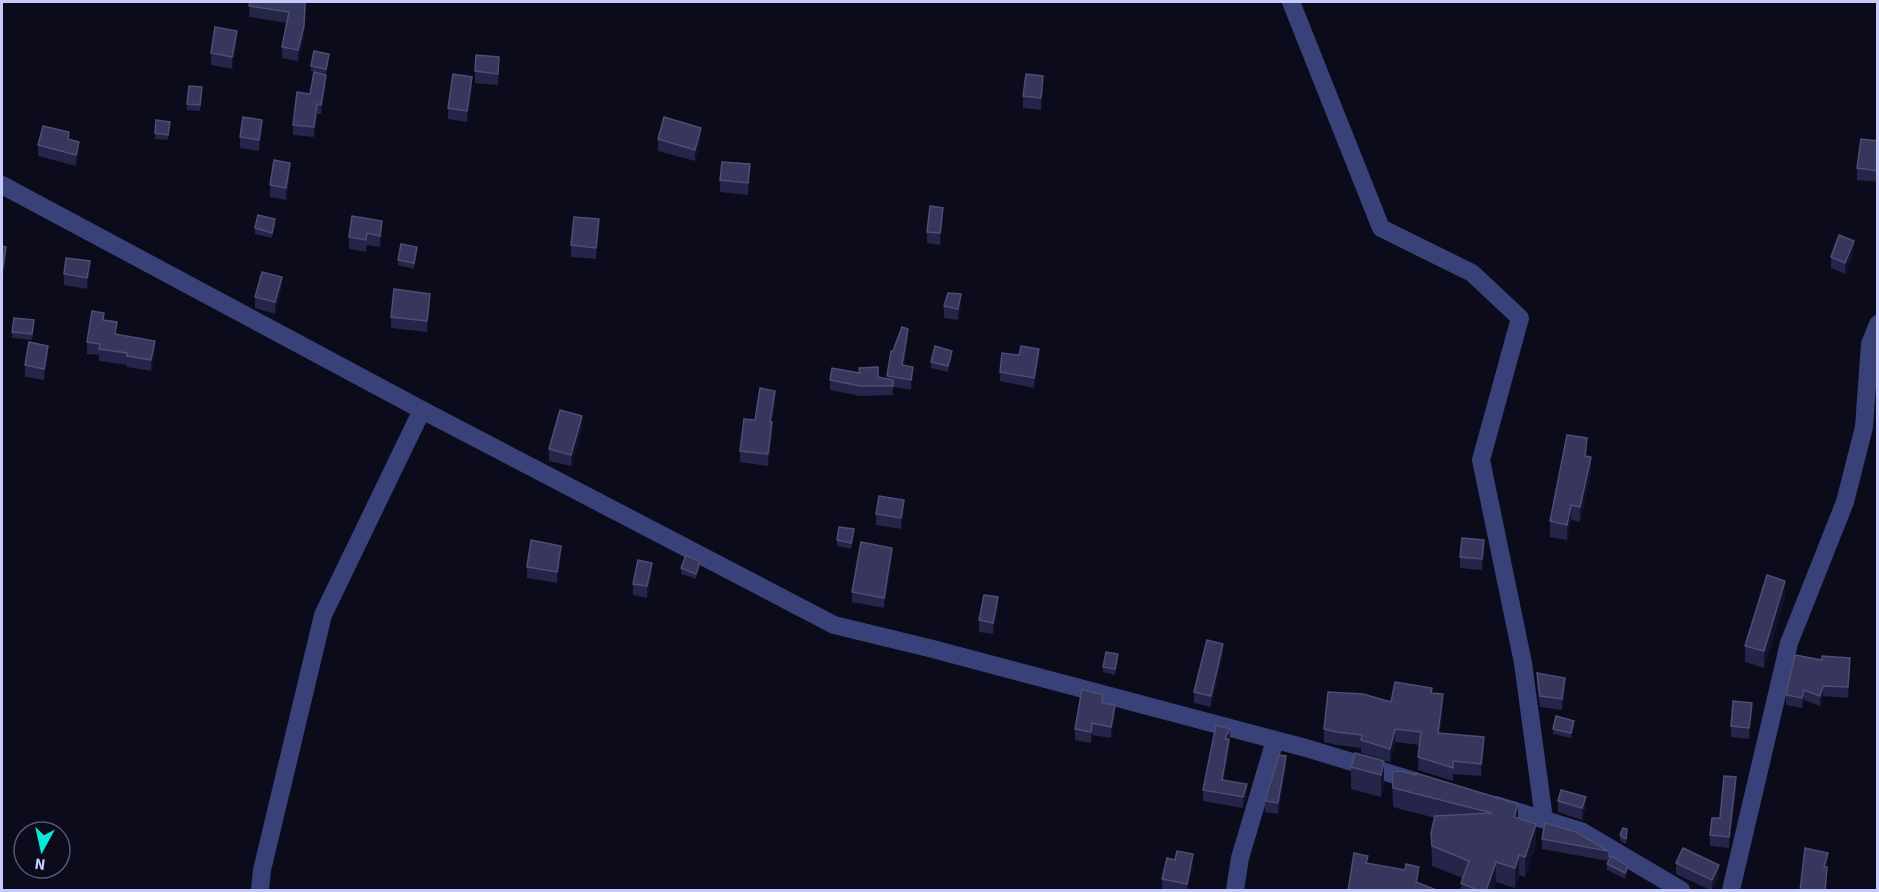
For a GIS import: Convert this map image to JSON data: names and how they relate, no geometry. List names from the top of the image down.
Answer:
{
  "north": "bottom"
}
